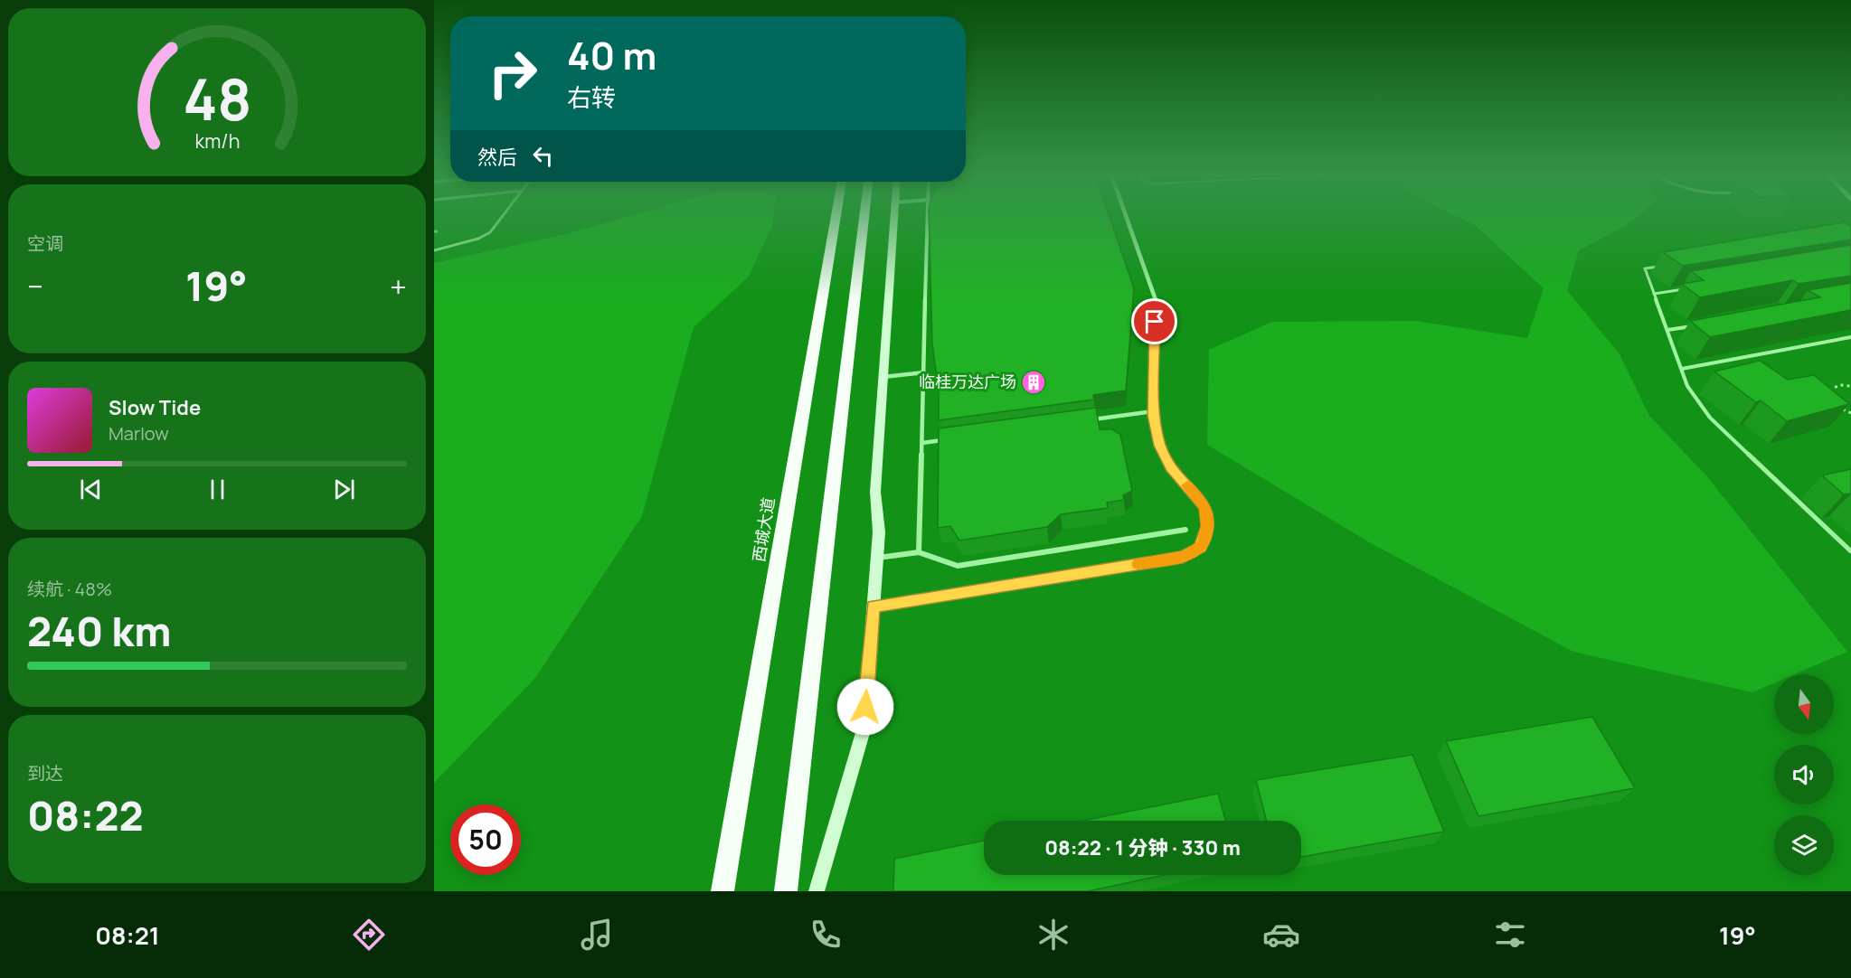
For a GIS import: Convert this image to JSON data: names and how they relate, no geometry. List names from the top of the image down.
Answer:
{
  "streets": {
    "highway": ["西城大道"]
  },
  "places": {
    "building": ["临桂万达广场"]
  },
  "north": "bottom",
  "page": {
    "turn": ["40 m", "右转"],
    "then": "然后",
    "tile": [
      "空调",
      ["续航 · 48%", "240 km"],
      ["到达", "08:22"]
    ],
    "heat": ["−", "19°", "+"],
    "song": ["Slow Tide", "Marlow"],
    "limit": "50",
    "trip": "08:22 · 1 分钟 · 330 m",
    "tabs": ["08:21", "19°"],
    "gauge": ["48", "km/h"]
  }
}
